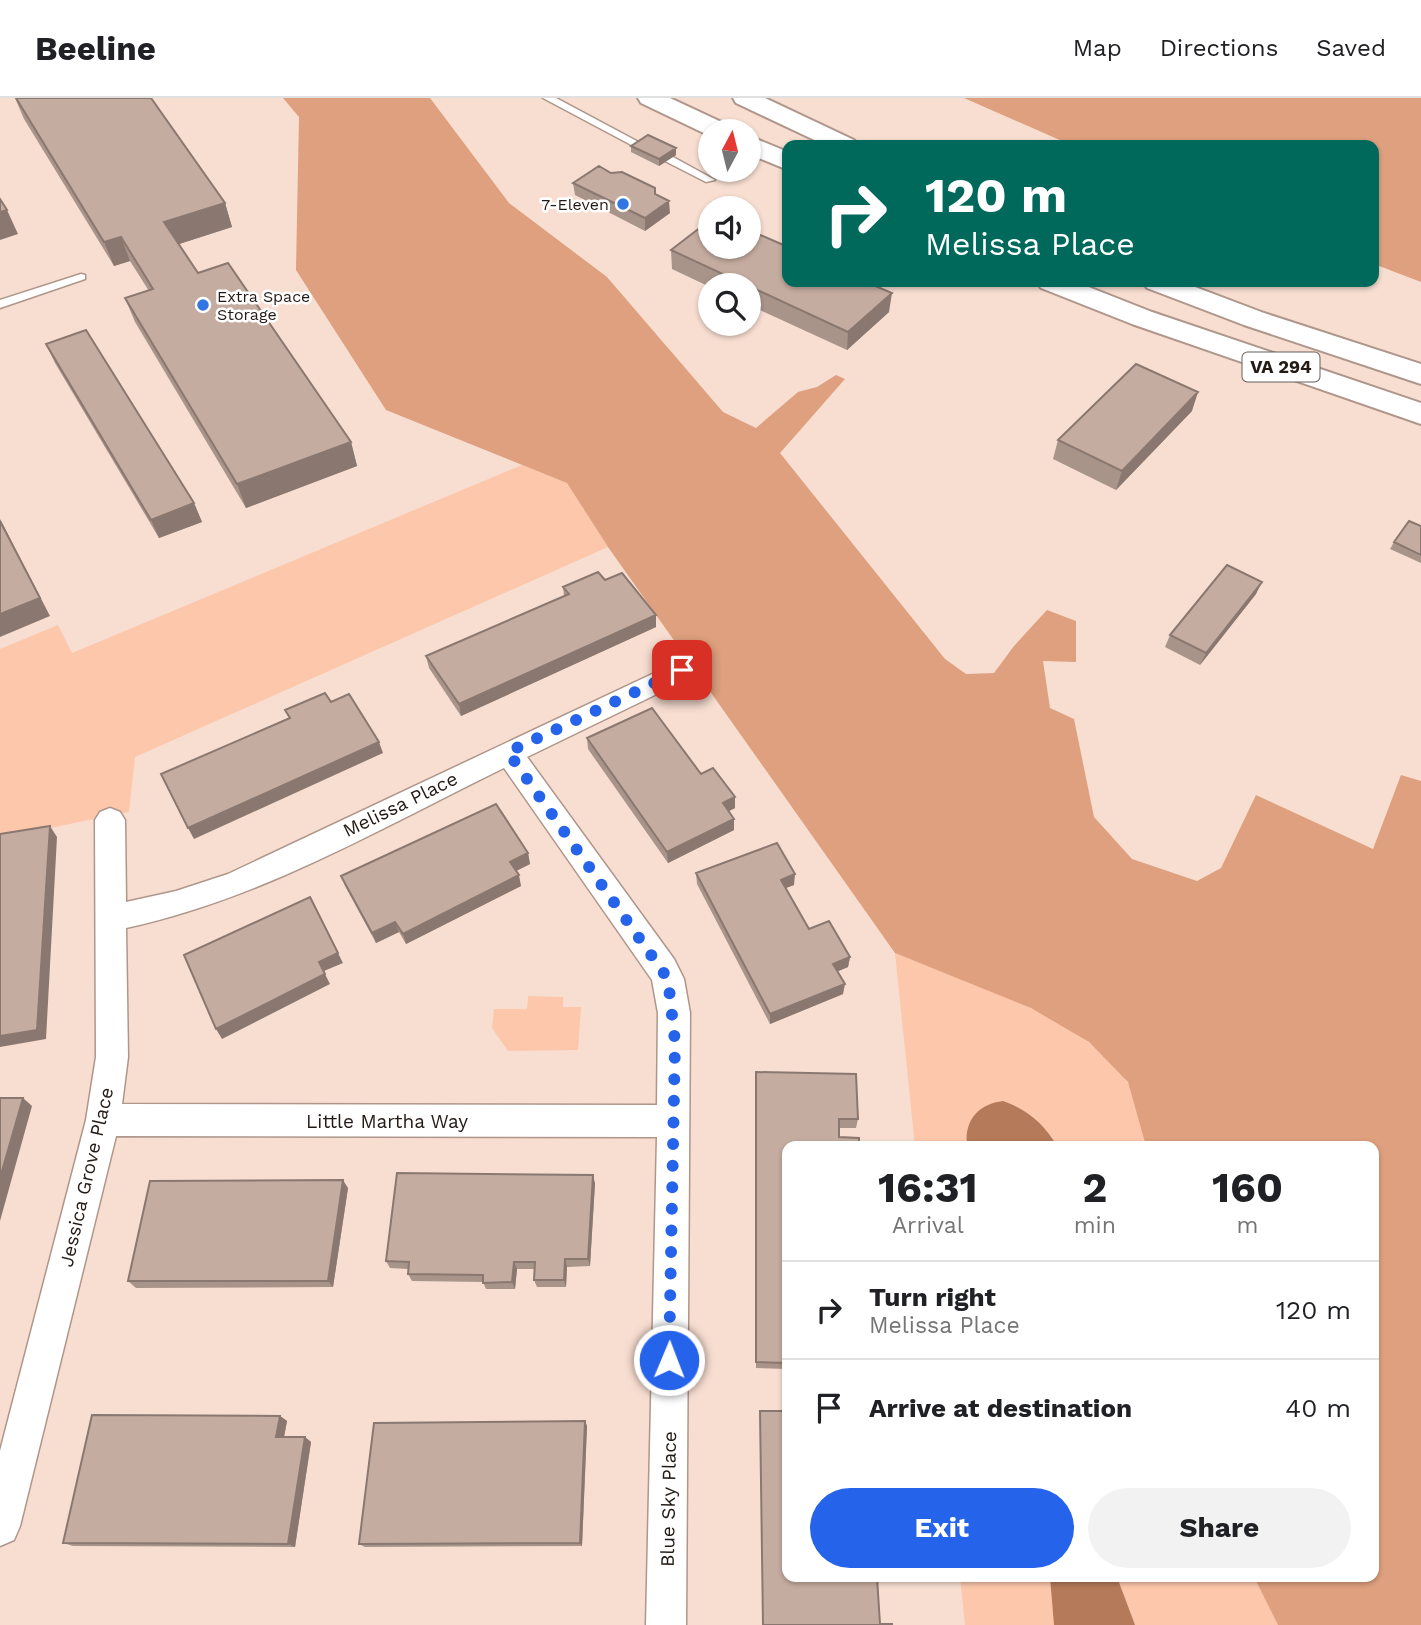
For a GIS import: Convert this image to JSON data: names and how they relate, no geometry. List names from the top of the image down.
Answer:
{
  "streets": {
    "highway": ["VA 294"],
    "street": [
      "Melissa Place",
      "Little Martha Way",
      "Jessica Grove Place",
      "Blue Sky Place"
    ]
  },
  "crossings": [
    ["Melissa Place", "Jessica Grove Place"],
    ["Melissa Place", "Blue Sky Place"],
    ["Little Martha Way", "Jessica Grove Place"],
    ["Little Martha Way", "Blue Sky Place"]
  ],
  "places": ["7-Eleven", "Extra Space Storage"],
  "north": "top",
  "page": {
    "header": "Beeline",
    "nav": ["Map", "Directions", "Saved"],
    "turn": ["120 m", "Melissa Place"],
    "eta": [
      "16:31",
      "Arrival",
      "2",
      "min",
      "160",
      "m"
    ],
    "list": [
      {
        "name": "Turn right",
        "note": "Melissa Place",
        "value": "120 m"
      },
      {
        "name": "Arrive at destination",
        "value": "40 m"
      }
    ],
    "buttons": ["Exit", "Share"]
  }
}
